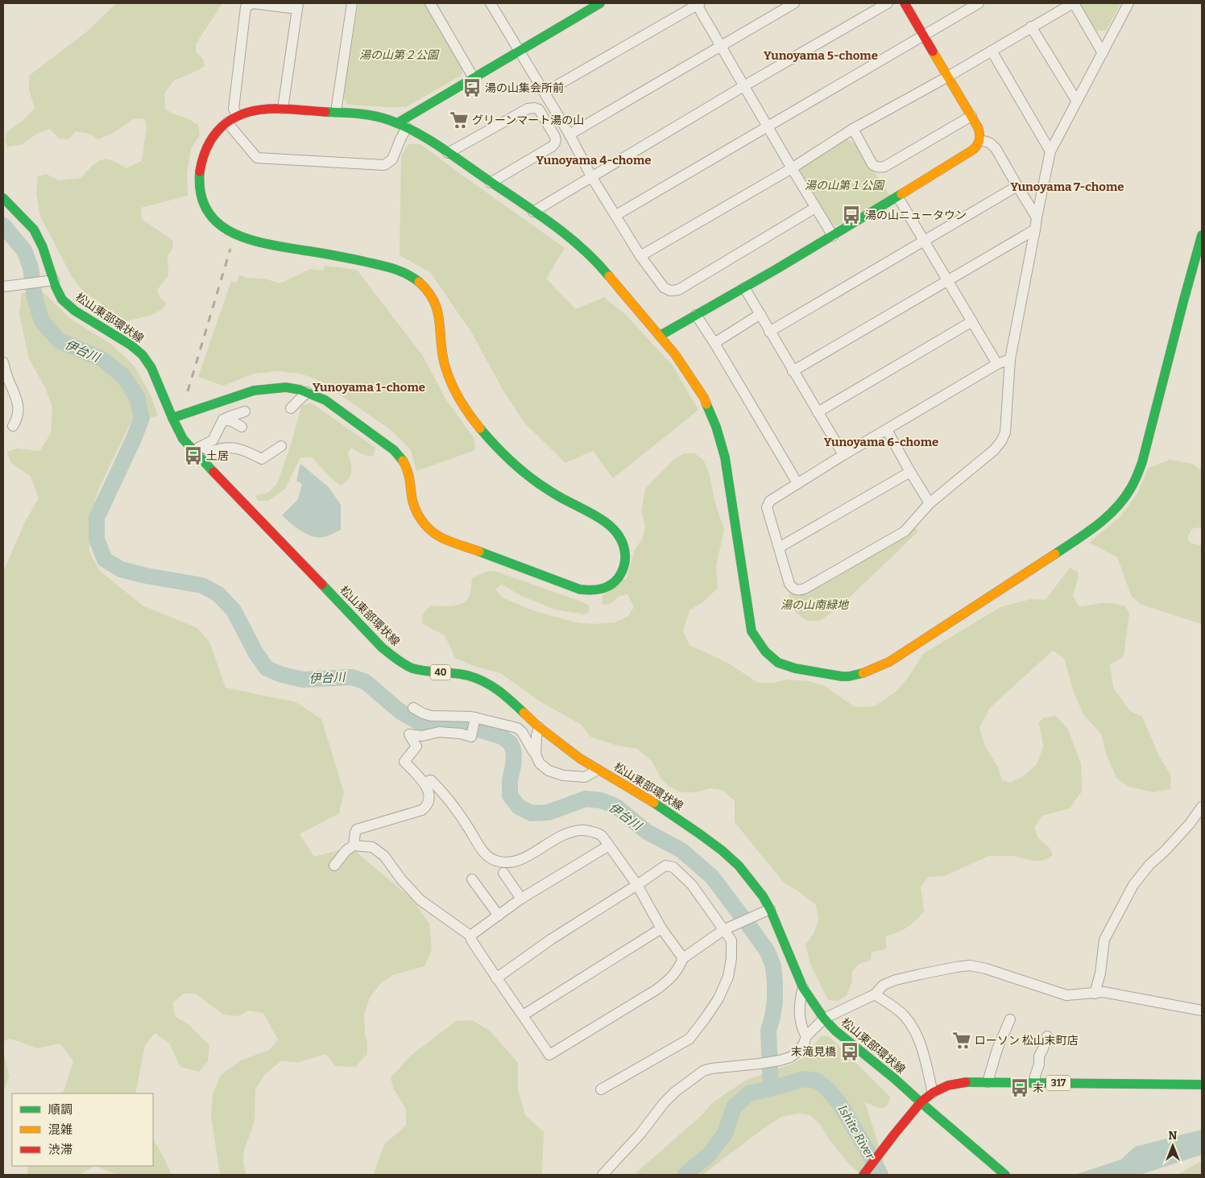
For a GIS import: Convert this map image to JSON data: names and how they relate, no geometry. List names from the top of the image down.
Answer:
{
  "streets": {
    "main road": ["松山東部環状線", "40", "317"]
  },
  "crossings": [
    ["松山東部環状線", "317"]
  ],
  "districts": [
    "Yunoyama 5-chome",
    "Yunoyama 4-chome",
    "Yunoyama 7-chome",
    "Yunoyama 1-chome",
    "Yunoyama 6-chome"
  ],
  "water": ["伊台川", "Ishite River"],
  "parks": ["湯の山第２公園", "湯の山第１公園", "湯の山南緑地"],
  "places": {
    "bus stop": [
      "湯の山集会所前",
      "湯の山ニュータウン",
      "土居",
      "末滝見橋",
      "末"
    ],
    "supermarket": ["グリーンマート湯の山", "ローソン 松山末町店"]
  },
  "legend": ["順調", "混雑", "渋滞"],
  "north": "top"
}
